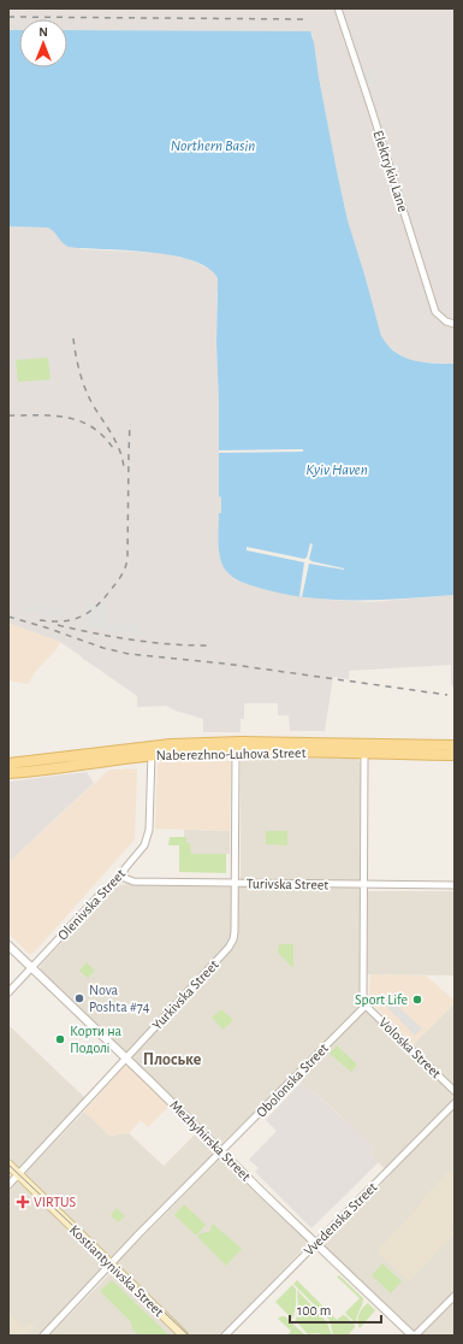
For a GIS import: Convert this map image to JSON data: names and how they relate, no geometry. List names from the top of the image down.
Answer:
{
  "streets": {
    "main road": ["Naberezhno-Luhova Street", "Kostiantynivska Street"],
    "street": [
      "Elektrykiv Lane",
      "Turivska Street",
      "Olenivska Street",
      "Yurkivska Street",
      "Voloska Street",
      "Obolonska Street",
      "Mezhyhirska Street",
      "Vvedenska Street"
    ]
  },
  "crossings": [
    ["Naberezhno-Luhova Street", "Olenivska Street"],
    ["Naberezhno-Luhova Street", "Yurkivska Street"],
    ["Turivska Street", "Olenivska Street"],
    ["Turivska Street", "Yurkivska Street"],
    ["Olenivska Street", "Mezhyhirska Street"],
    ["Yurkivska Street", "Mezhyhirska Street"],
    ["Yurkivska Street", "Kostiantynivska Street"],
    ["Voloska Street", "Obolonska Street"],
    ["Obolonska Street", "Mezhyhirska Street"],
    ["Obolonska Street", "Kostiantynivska Street"],
    ["Mezhyhirska Street", "Vvedenska Street"]
  ],
  "districts": ["Плоське"],
  "water": ["Northern Basin", "Kyiv Haven"],
  "places": {
    "other": ["Nova Poshta #74", "Sport Life", "Корти на Подолі"],
    "health": ["VIRTUS"]
  },
  "scale_bar": "100 m",
  "north": "top"
}
